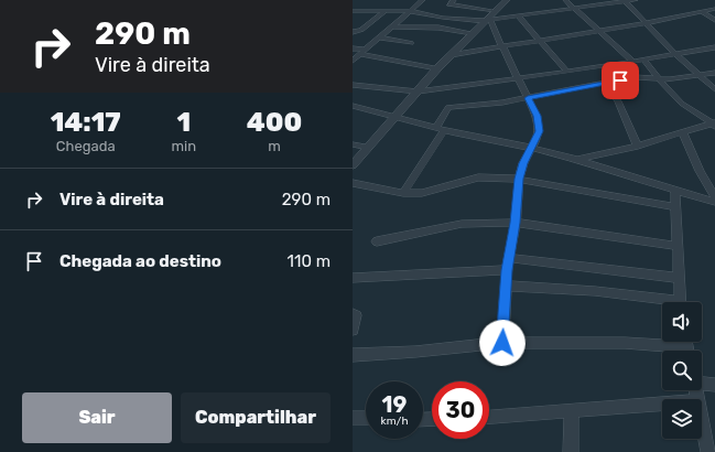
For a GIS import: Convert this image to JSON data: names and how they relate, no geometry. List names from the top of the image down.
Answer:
{
  "page": {
    "turn": ["290 m", "Vire à direita"],
    "eta": [
      "14:17",
      "Chegada",
      "1",
      "min",
      "400",
      "m"
    ],
    "list": [
      {
        "name": "Vire à direita",
        "value": "290 m"
      },
      {
        "name": "Chegada ao destino",
        "value": "110 m"
      }
    ],
    "speed": "19 km/h",
    "limit": "30",
    "buttons": ["Sair", "Compartilhar"]
  }
}
